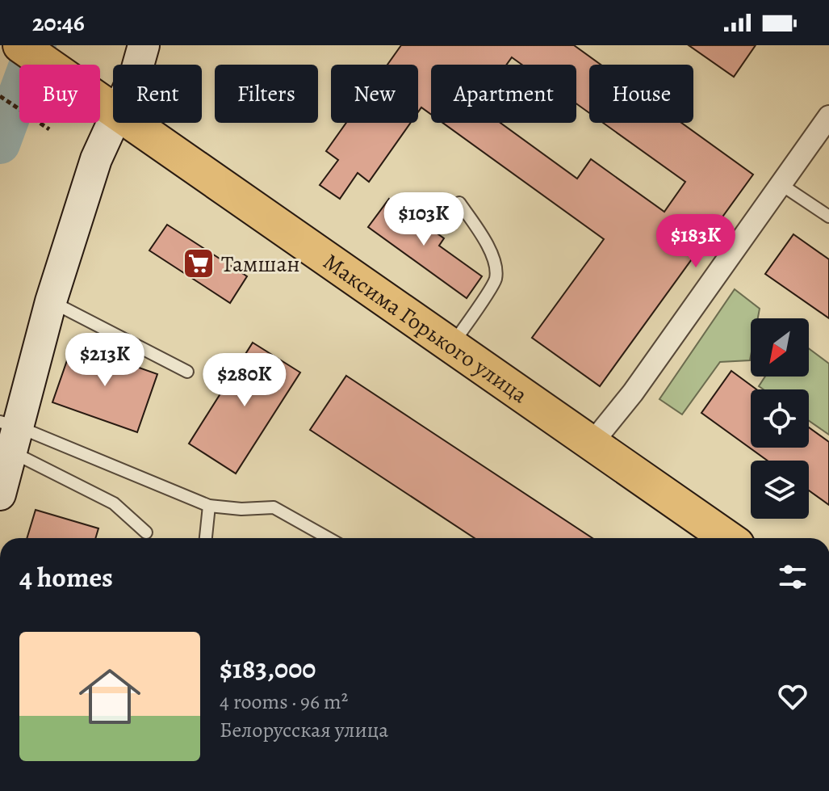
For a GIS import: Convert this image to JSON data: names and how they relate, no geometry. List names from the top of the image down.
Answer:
{
  "streets": {
    "main road": ["Максима Горького улица"]
  },
  "places": {
    "supermarket": ["Тамшан"]
  },
  "north": "bottom left",
  "page": {
    "status": "20:46",
    "chip": [
      "Buy",
      "Rent",
      "Filters",
      "New",
      "Apartment",
      "House"
    ],
    "price": [
      "$103K",
      "$183K",
      "$213K",
      "$280K"
    ],
    "heading": "4 homes",
    "list": [
      {
        "name": "$183,000",
        "note": "4 rooms · 96 m² · Белорусская улица"
      }
    ]
  }
}
